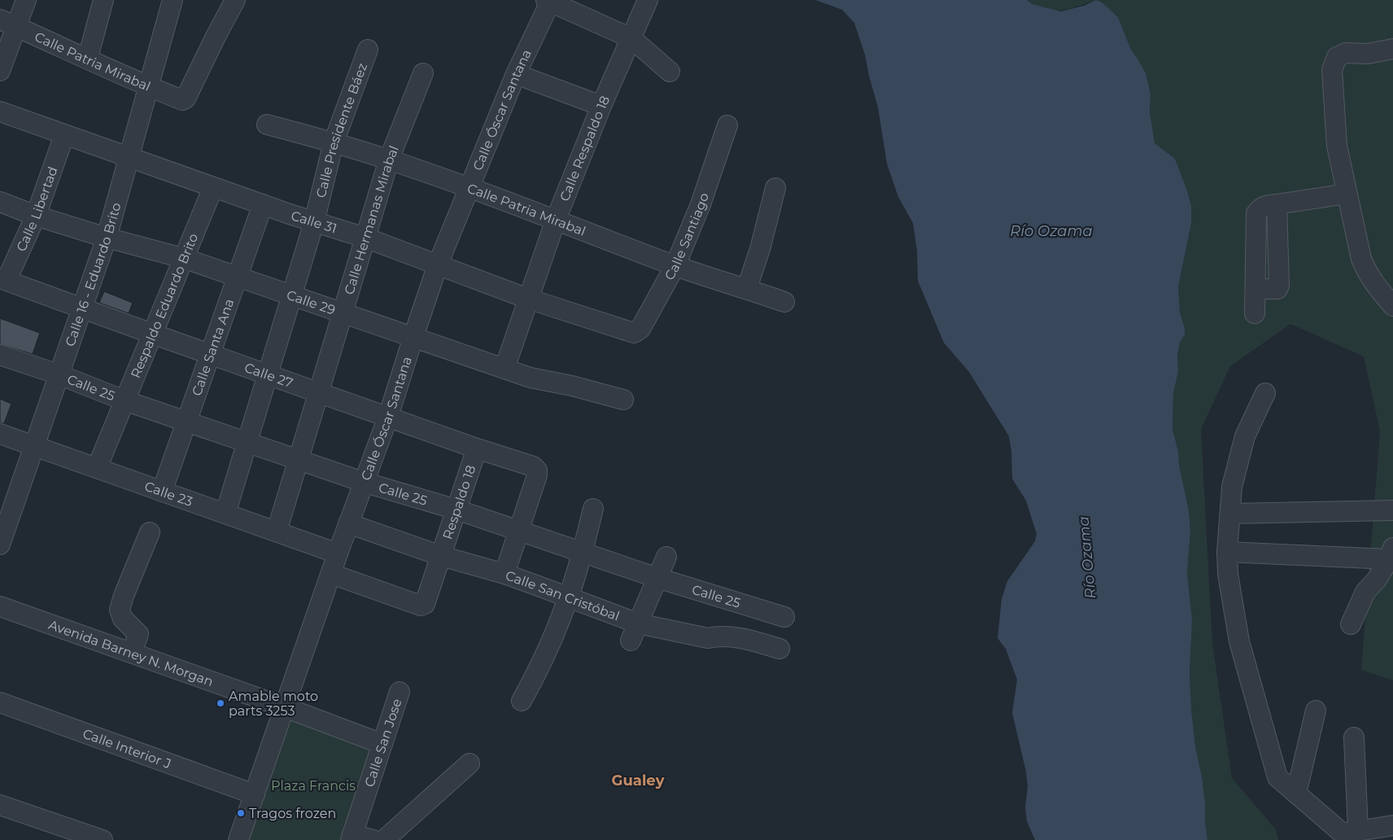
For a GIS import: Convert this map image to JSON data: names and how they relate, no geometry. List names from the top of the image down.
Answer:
{
  "streets": {
    "street": [
      "Calle Patria Mirabal",
      "Calle Óscar Santana",
      "Calle Presidente Báez",
      "Calle Respaldo 18",
      "Calle Libertad",
      "Calle Hermanas Mirabal",
      "Calle 31",
      "Calle Santiago",
      "Calle 16 - Eduardo Brito",
      "Calle 29",
      "Respaldo Eduardo Brito",
      "Calle Santa Ana",
      "Calle 27",
      "Calle 25",
      "Calle 23",
      "Respaldo 18",
      "Calle San Cristóbal",
      "Avenida Barney N. Morgan",
      "Calle San Jose",
      "Calle Interior J"
    ]
  },
  "crossings": [
    ["Calle Patria Mirabal", "Calle Óscar Santana"],
    ["Calle Patria Mirabal", "Calle Presidente Báez"],
    ["Calle Patria Mirabal", "Calle Respaldo 18"],
    ["Calle Patria Mirabal", "Calle Hermanas Mirabal"],
    ["Calle Patria Mirabal", "Calle Santiago"],
    ["Calle Patria Mirabal", "Calle 16 - Eduardo Brito"],
    ["Calle Óscar Santana", "Calle 31"],
    ["Calle Óscar Santana", "Calle 29"],
    ["Calle Óscar Santana", "Calle 27"],
    ["Calle Óscar Santana", "Calle 25"],
    ["Calle Óscar Santana", "Calle 23"],
    ["Calle Óscar Santana", "Respaldo 18"],
    ["Calle Óscar Santana", "Calle San Cristóbal"],
    ["Calle Óscar Santana", "Avenida Barney N. Morgan"],
    ["Calle Óscar Santana", "Calle Interior J"],
    ["Calle Presidente Báez", "Calle 31"],
    ["Calle Presidente Báez", "Calle 29"],
    ["Calle Presidente Báez", "Calle 27"],
    ["Calle Presidente Báez", "Calle 25"],
    ["Calle Presidente Báez", "Calle 23"],
    ["Calle Respaldo 18", "Calle 31"],
    ["Calle Respaldo 18", "Calle 29"],
    ["Calle Libertad", "Calle 31"],
    ["Calle Libertad", "Calle 29"],
    ["Calle Libertad", "Calle 27"],
    ["Calle Hermanas Mirabal", "Calle 31"],
    ["Calle Hermanas Mirabal", "Calle 29"],
    ["Calle Hermanas Mirabal", "Calle 27"],
    ["Calle Hermanas Mirabal", "Calle 25"],
    ["Calle Hermanas Mirabal", "Calle 23"],
    ["Calle 31", "Calle Santiago"],
    ["Calle 31", "Calle 16 - Eduardo Brito"],
    ["Calle 31", "Respaldo Eduardo Brito"],
    ["Calle 31", "Calle Santa Ana"],
    ["Calle 16 - Eduardo Brito", "Calle 29"],
    ["Calle 16 - Eduardo Brito", "Calle 27"],
    ["Calle 16 - Eduardo Brito", "Calle 25"],
    ["Calle 16 - Eduardo Brito", "Calle 23"],
    ["Calle 29", "Respaldo Eduardo Brito"],
    ["Calle 29", "Calle Santa Ana"],
    ["Respaldo Eduardo Brito", "Calle 27"],
    ["Respaldo Eduardo Brito", "Calle 25"],
    ["Respaldo Eduardo Brito", "Calle 23"],
    ["Calle Santa Ana", "Calle 27"],
    ["Calle Santa Ana", "Calle 25"],
    ["Calle Santa Ana", "Calle 23"],
    ["Calle 27", "Calle 25"],
    ["Calle 27", "Respaldo 18"],
    ["Calle 25", "Respaldo 18"],
    ["Respaldo 18", "Calle San Cristóbal"],
    ["Avenida Barney N. Morgan", "Calle San Jose"]
  ],
  "districts": ["Gualey"],
  "water": ["Río Ozama"],
  "parks": ["Plaza Francis"],
  "places": ["Amable moto parts 3253", "Tragos frozen"]
}
